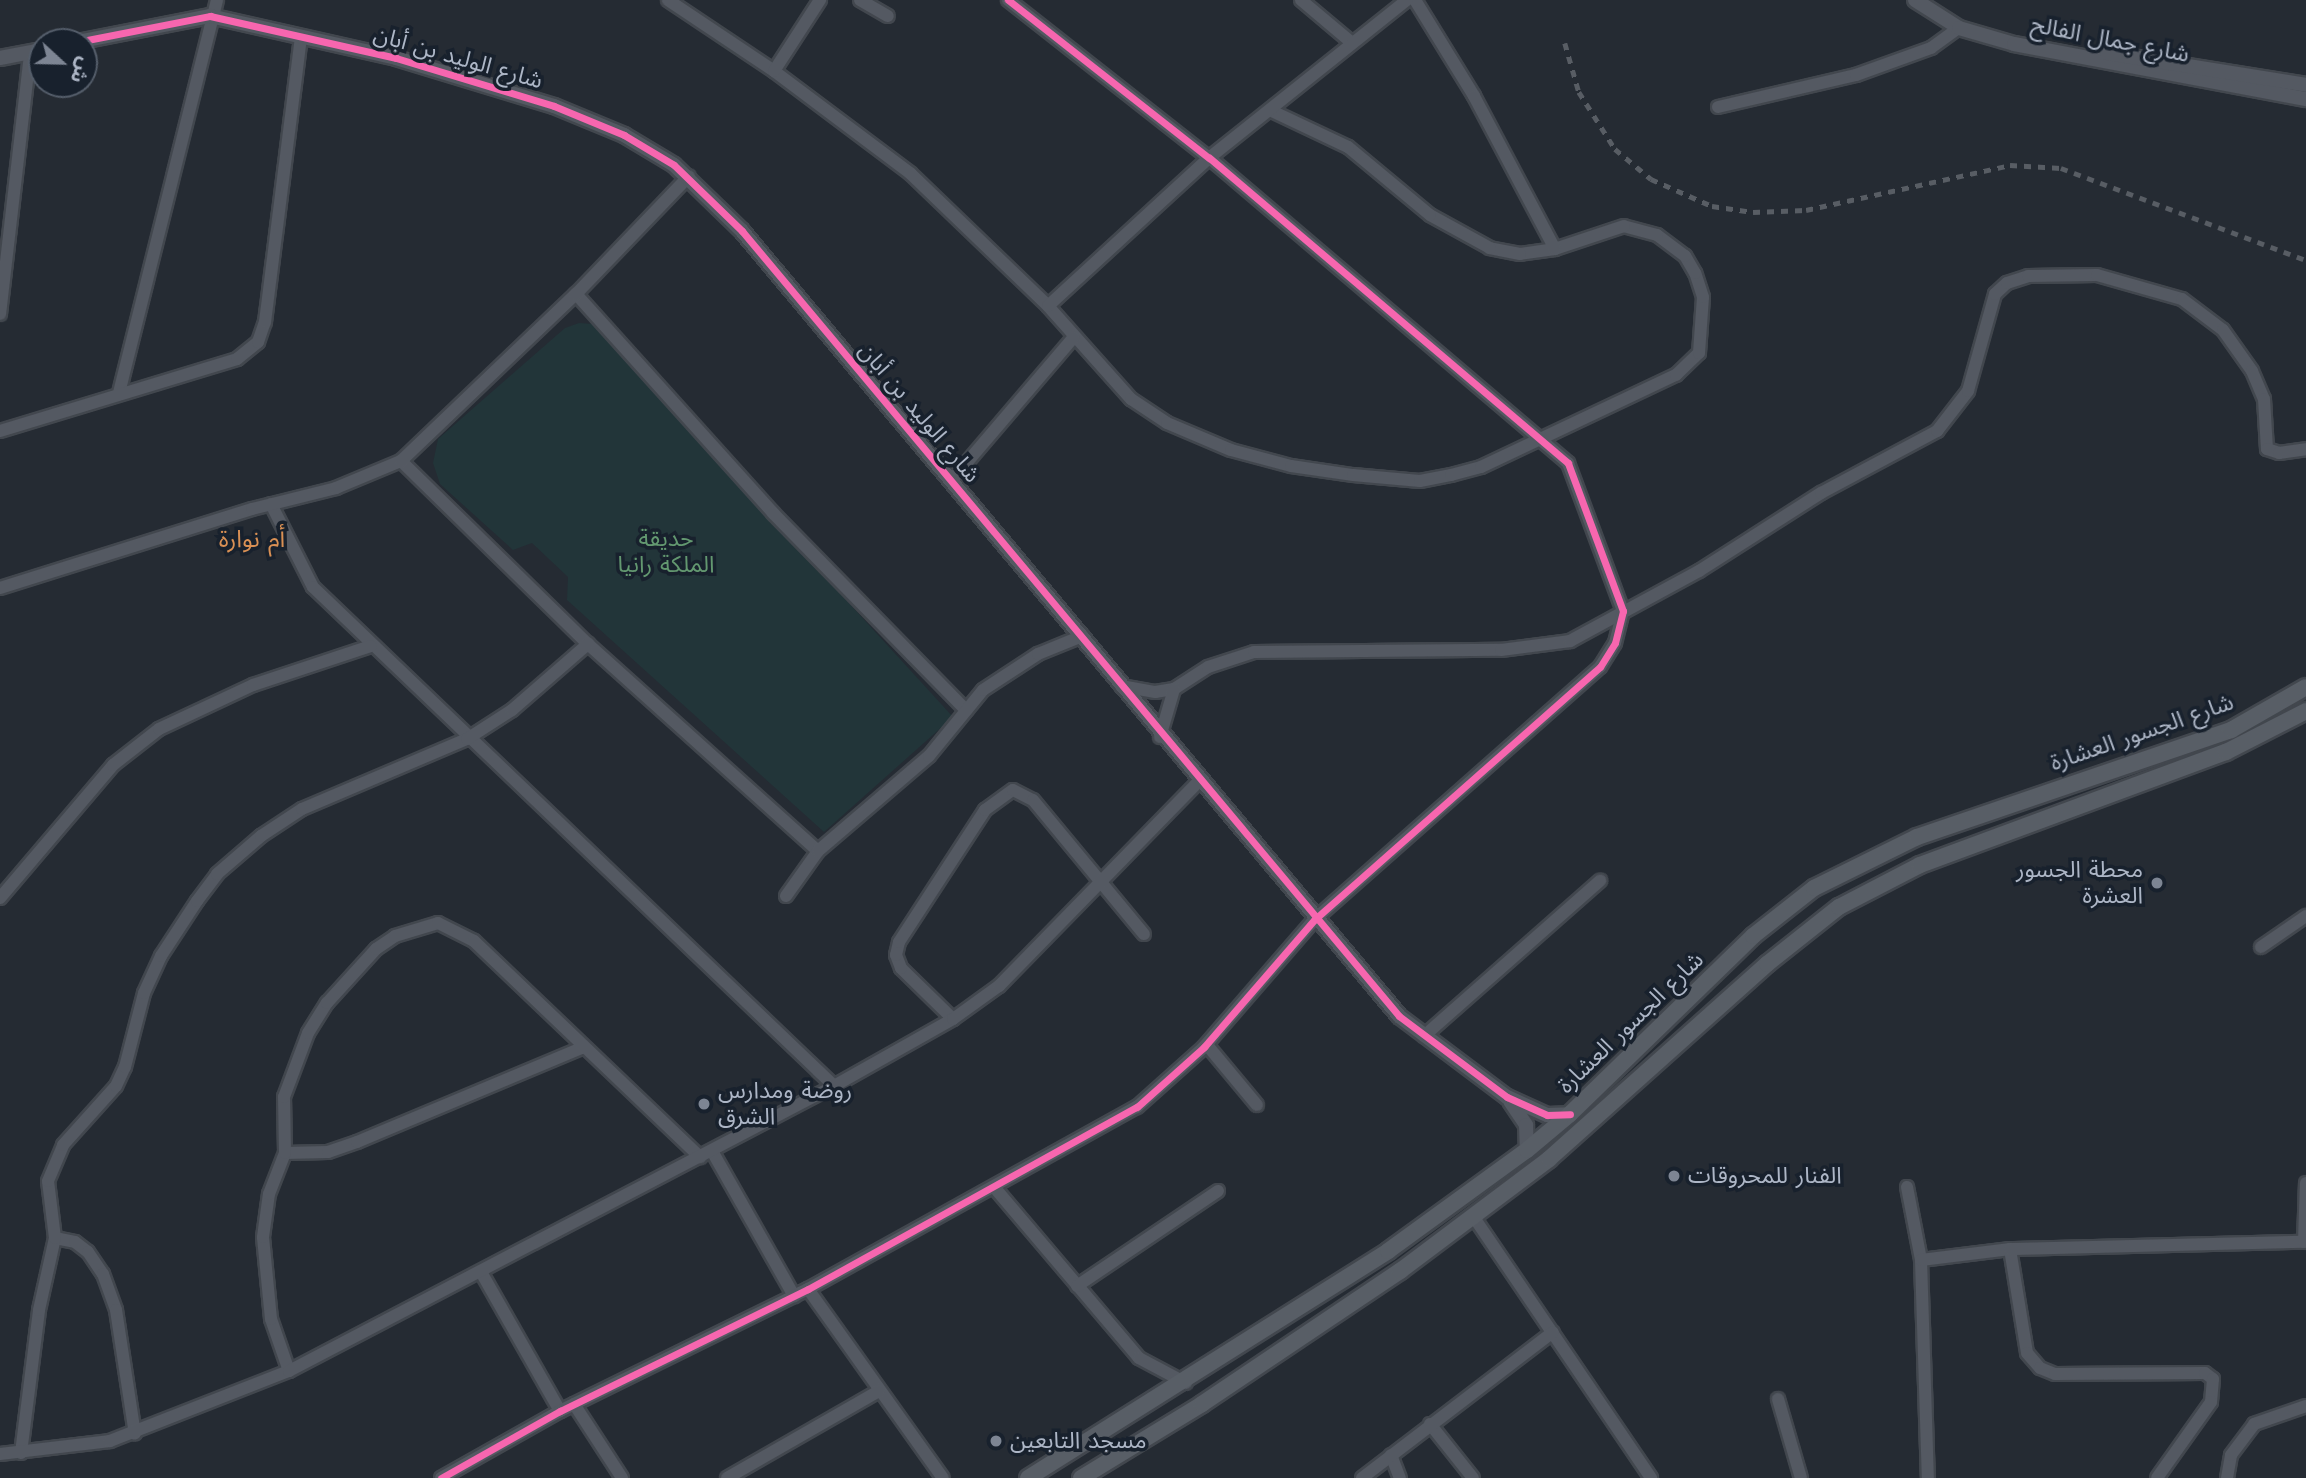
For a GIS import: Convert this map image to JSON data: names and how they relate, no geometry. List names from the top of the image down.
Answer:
{
  "streets": {
    "main road": ["شارع الجسور العشارة"],
    "street": ["شارع جمال الفالح", "شارع الوليد بن أبان"]
  },
  "crossings": [
    ["شارع الوليد بن أبان", "شارع الجسور العشارة"]
  ],
  "districts": ["أم نوارة"],
  "parks": ["حديقة الملكة رانيا"],
  "places": [
    "محطة الجسور العشرة",
    "روضة ومدارس الشرق",
    "الفنار للمحروقات",
    "مسجد التابعين"
  ],
  "north": "right"
}
